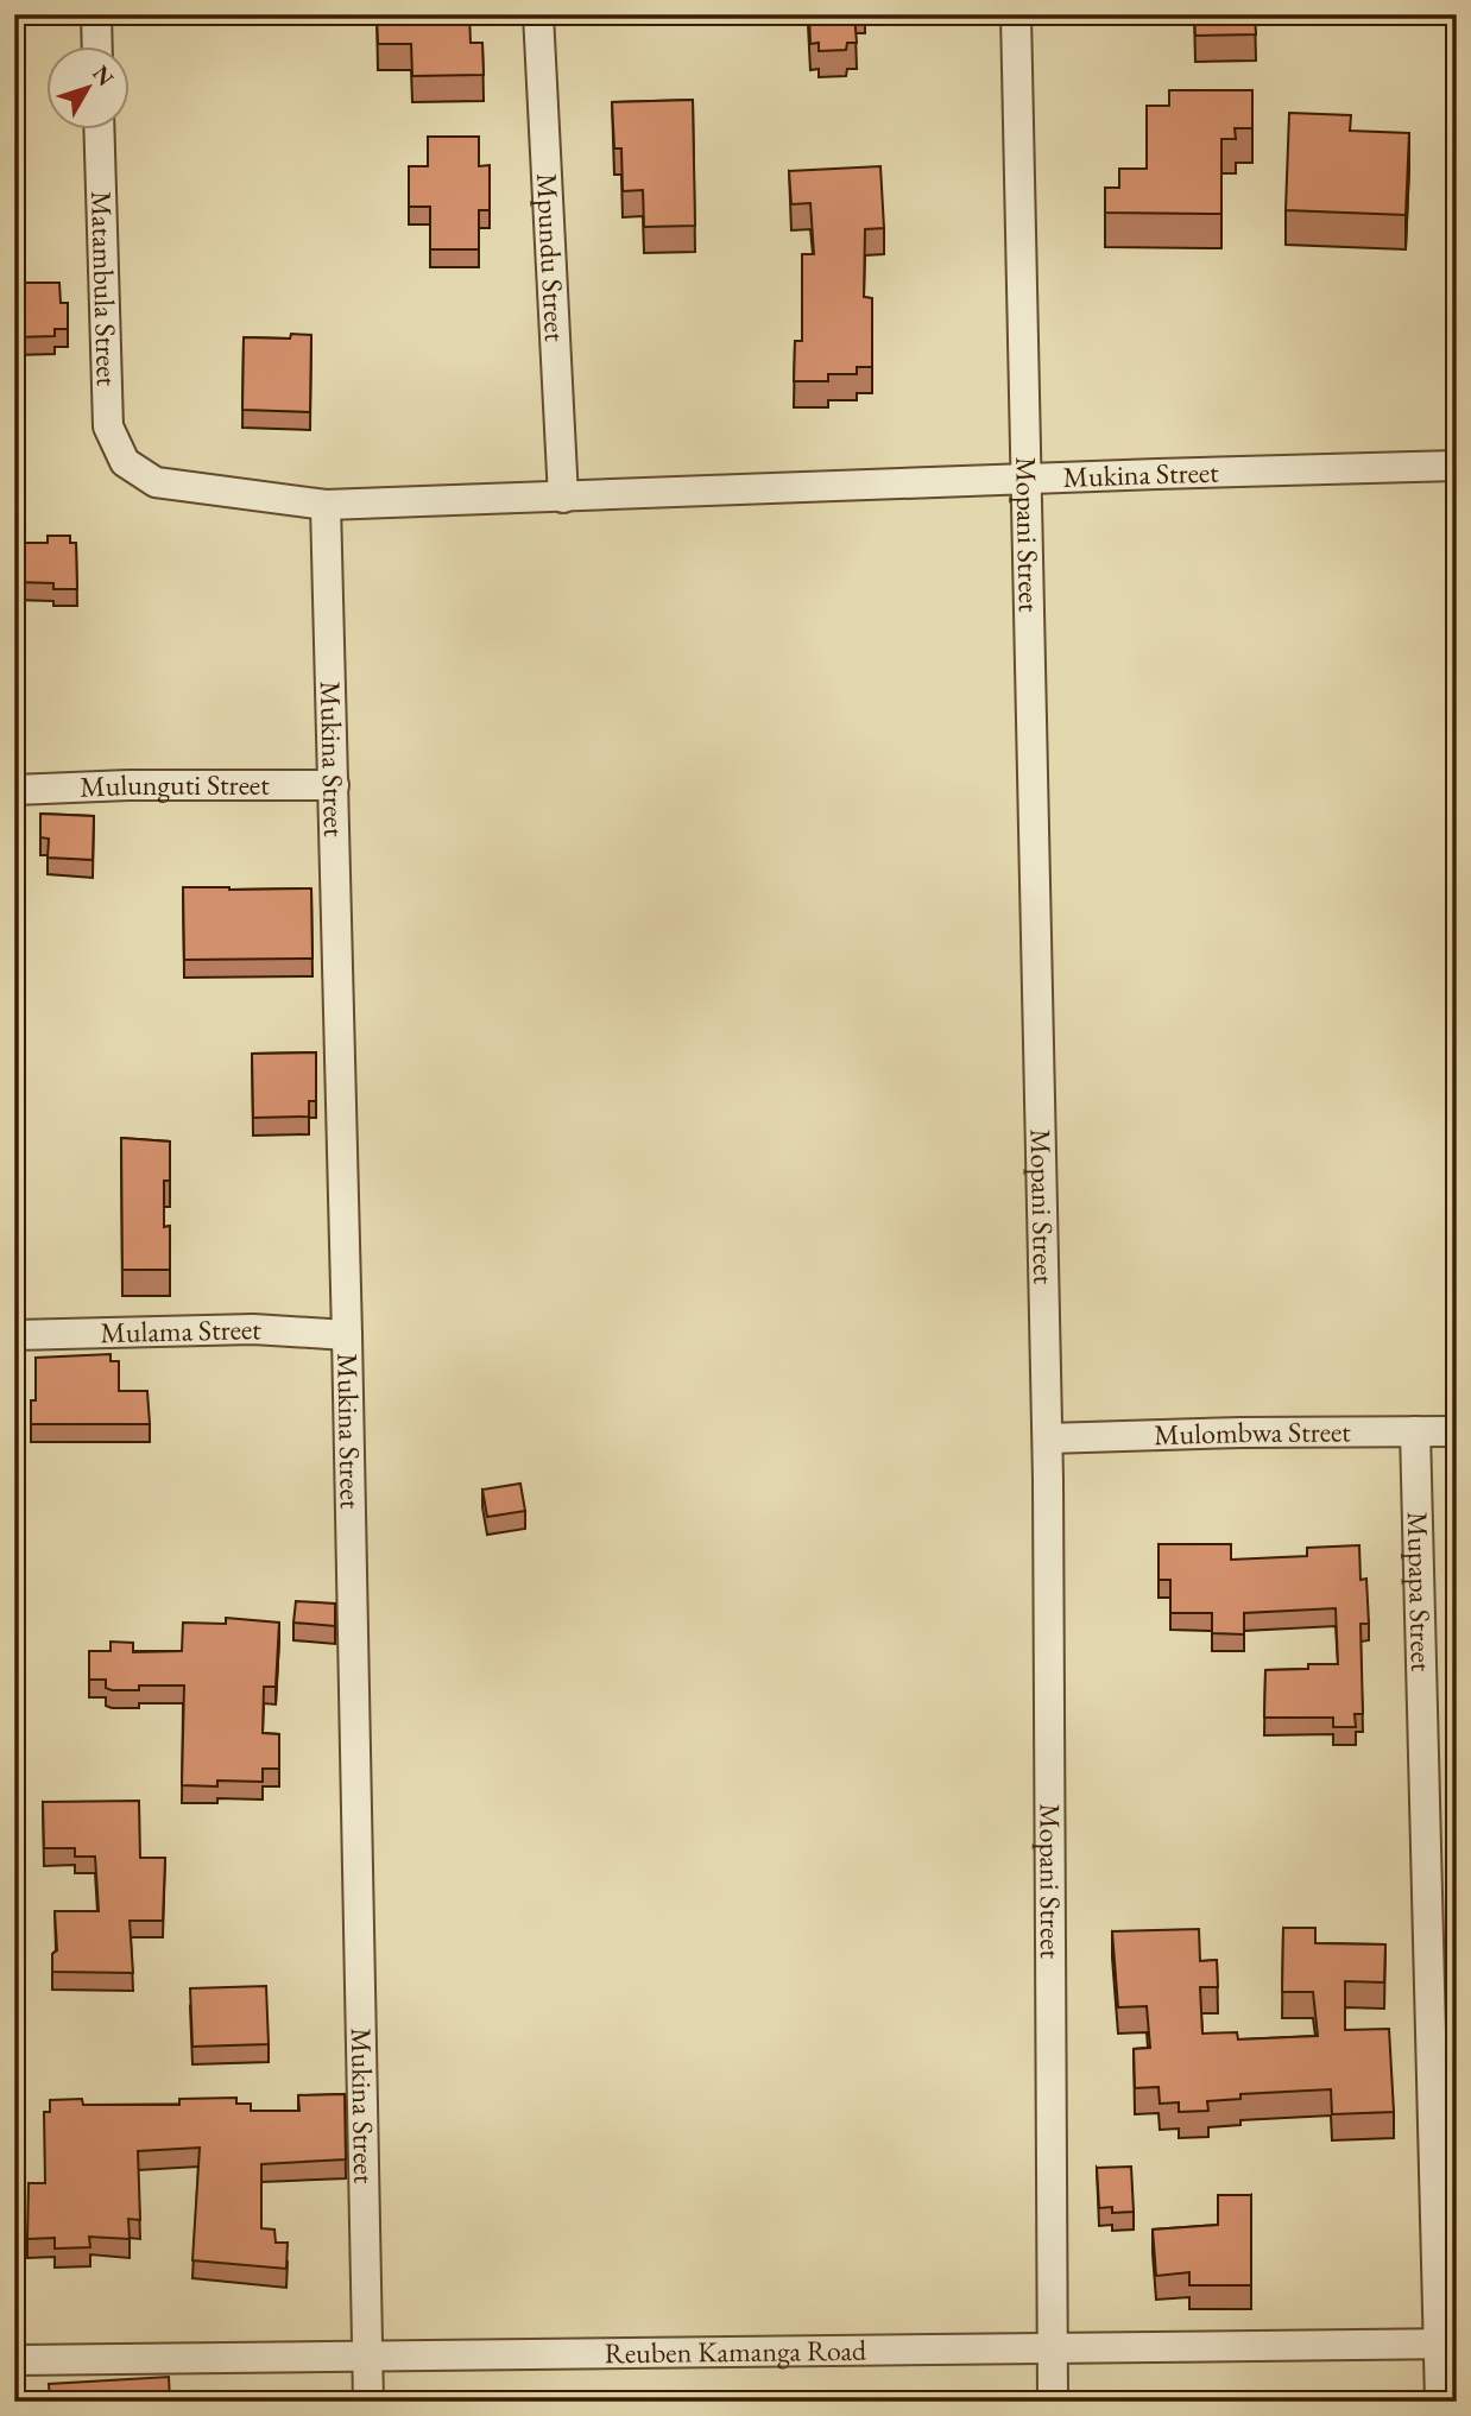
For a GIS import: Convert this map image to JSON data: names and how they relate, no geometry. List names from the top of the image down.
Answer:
{
  "streets": {
    "street": [
      "Mpundu Street",
      "Matambula Street",
      "Mukina Street",
      "Mopani Street",
      "Mulunguti Street",
      "Mulama Street",
      "Mulombwa Street",
      "Mupapa Street",
      "Reuben Kamanga Road"
    ]
  },
  "crossings": [
    ["Mpundu Street", "Mukina Street"],
    ["Matambula Street", "Mukina Street"],
    ["Mukina Street", "Mopani Street"],
    ["Mukina Street", "Mulunguti Street"],
    ["Mukina Street", "Mulama Street"],
    ["Mukina Street", "Reuben Kamanga Road"],
    ["Mopani Street", "Mulombwa Street"],
    ["Mopani Street", "Reuben Kamanga Road"],
    ["Mulombwa Street", "Mupapa Street"],
    ["Mupapa Street", "Reuben Kamanga Road"]
  ],
  "north": "top right"
}
